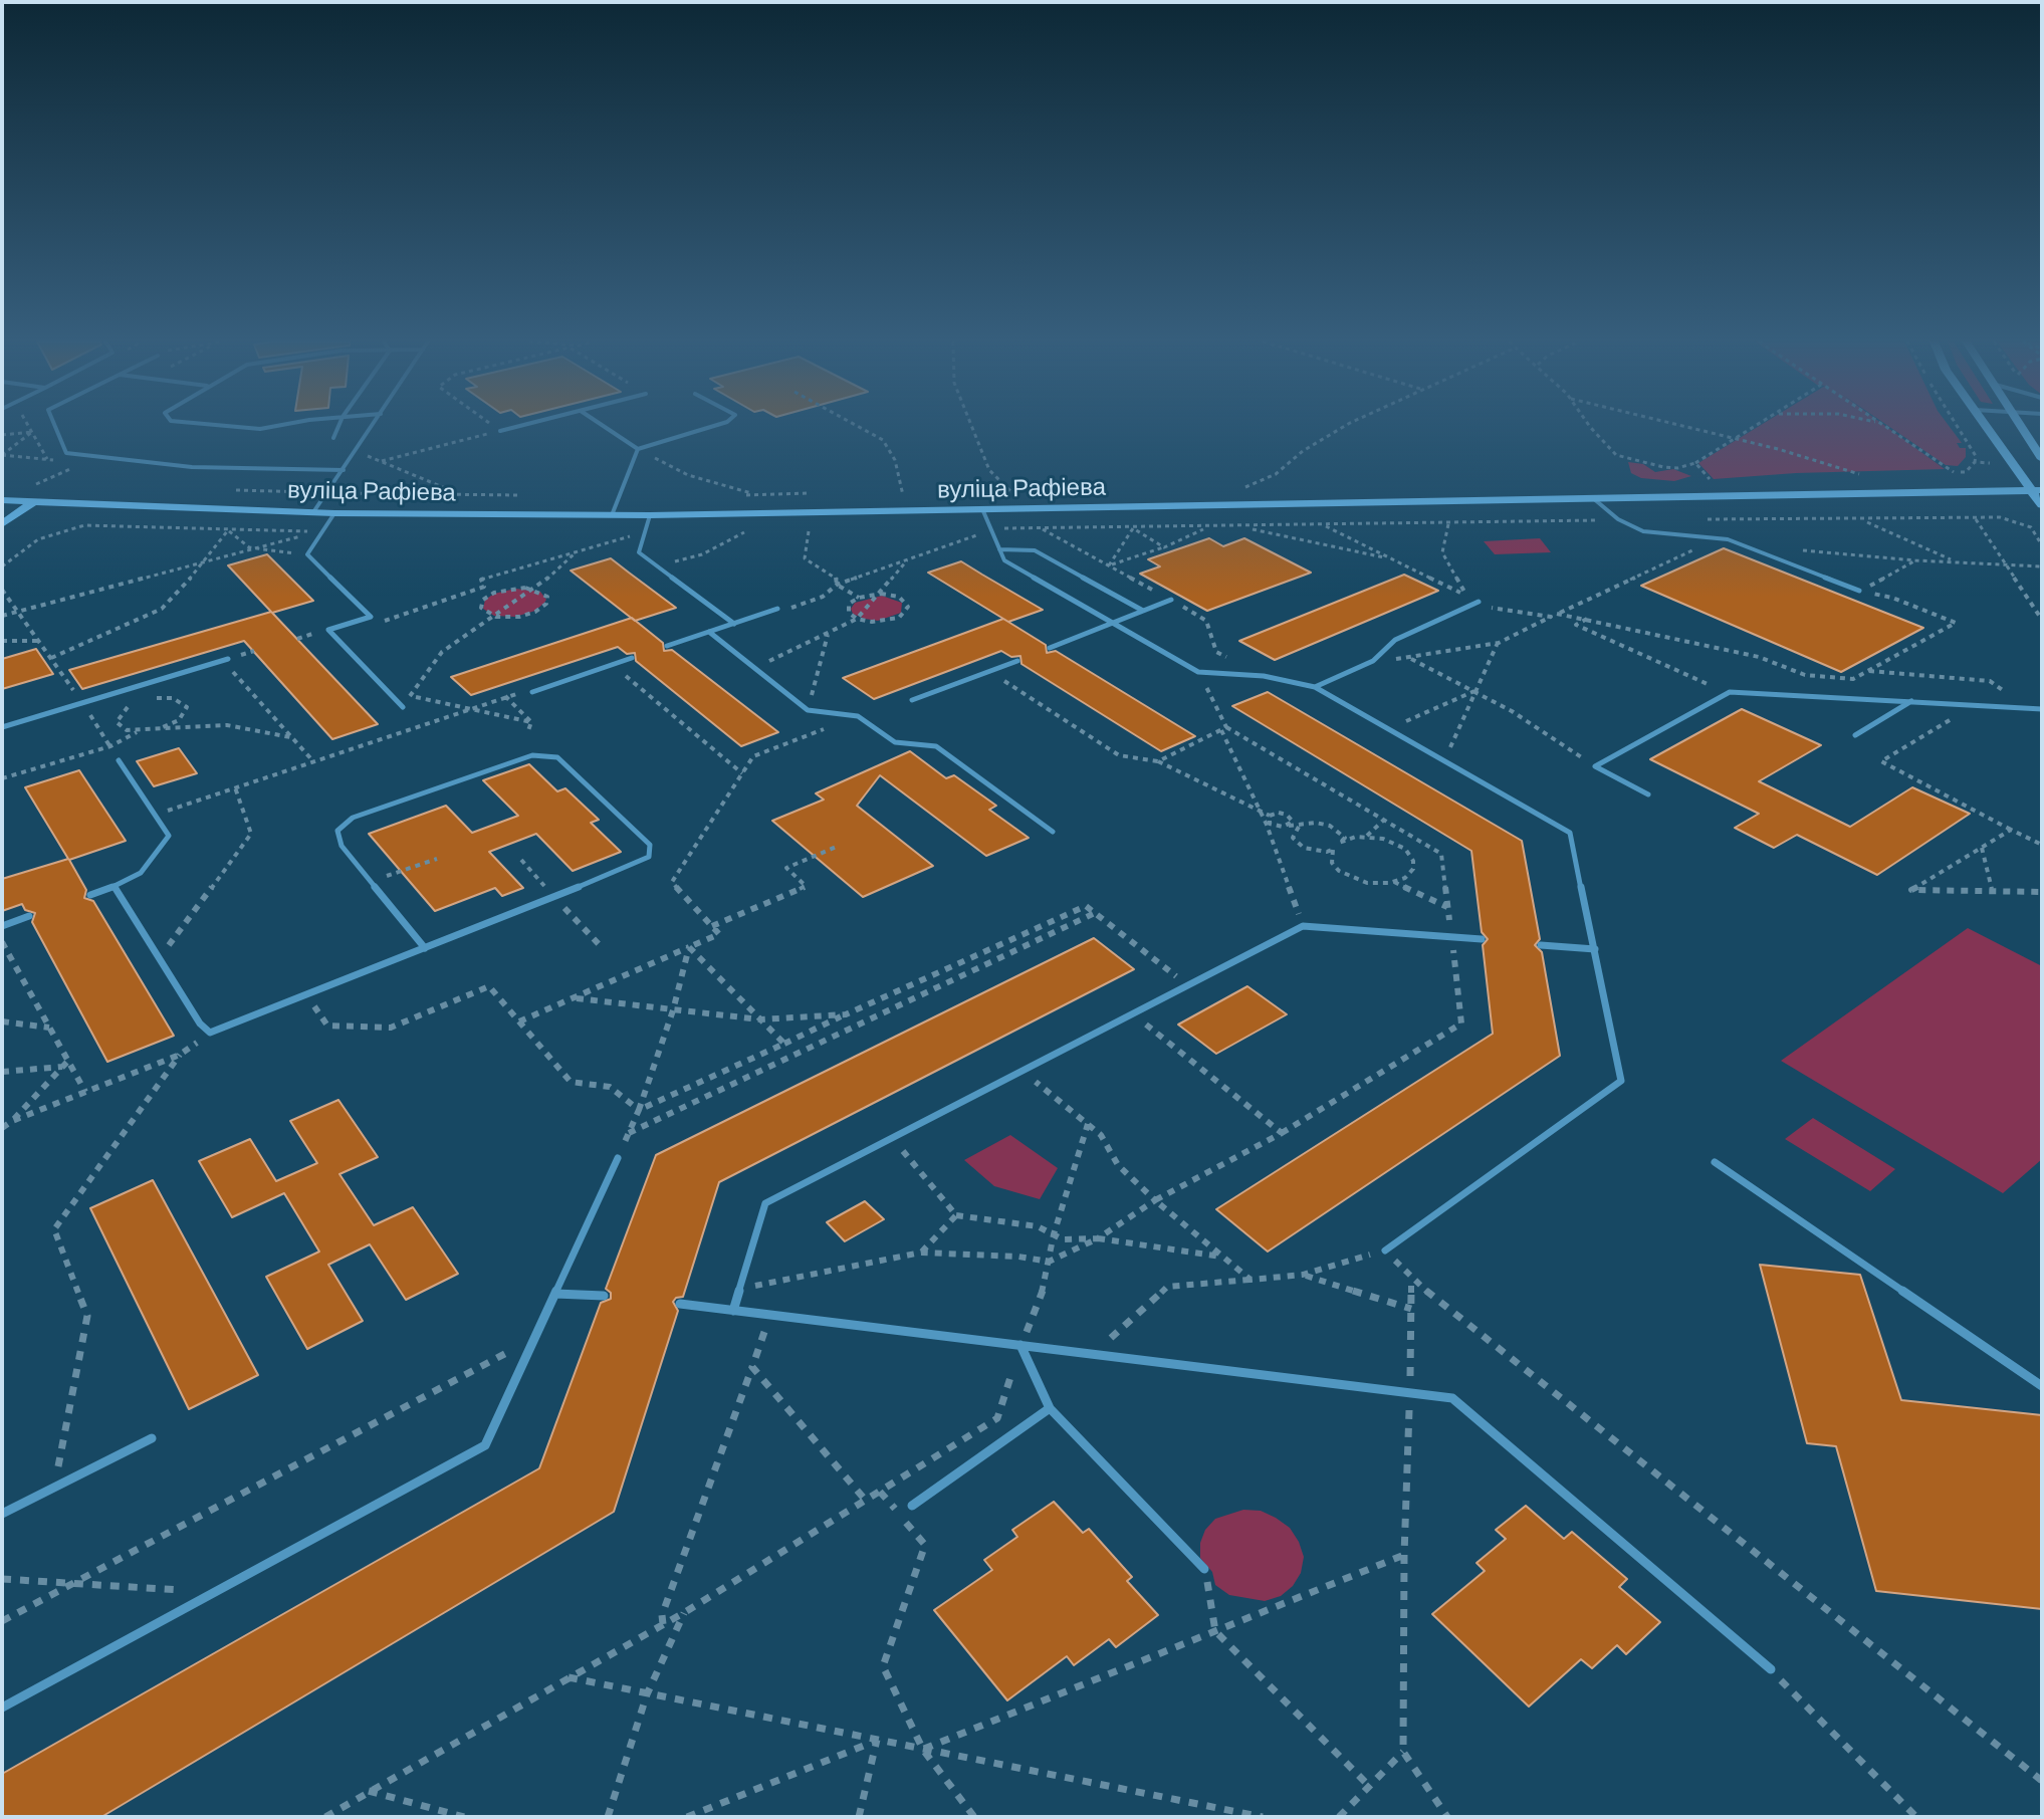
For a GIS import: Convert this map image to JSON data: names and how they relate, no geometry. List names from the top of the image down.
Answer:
{
  "streets": {
    "main road": ["вуліца Рафіева"]
  }
}
